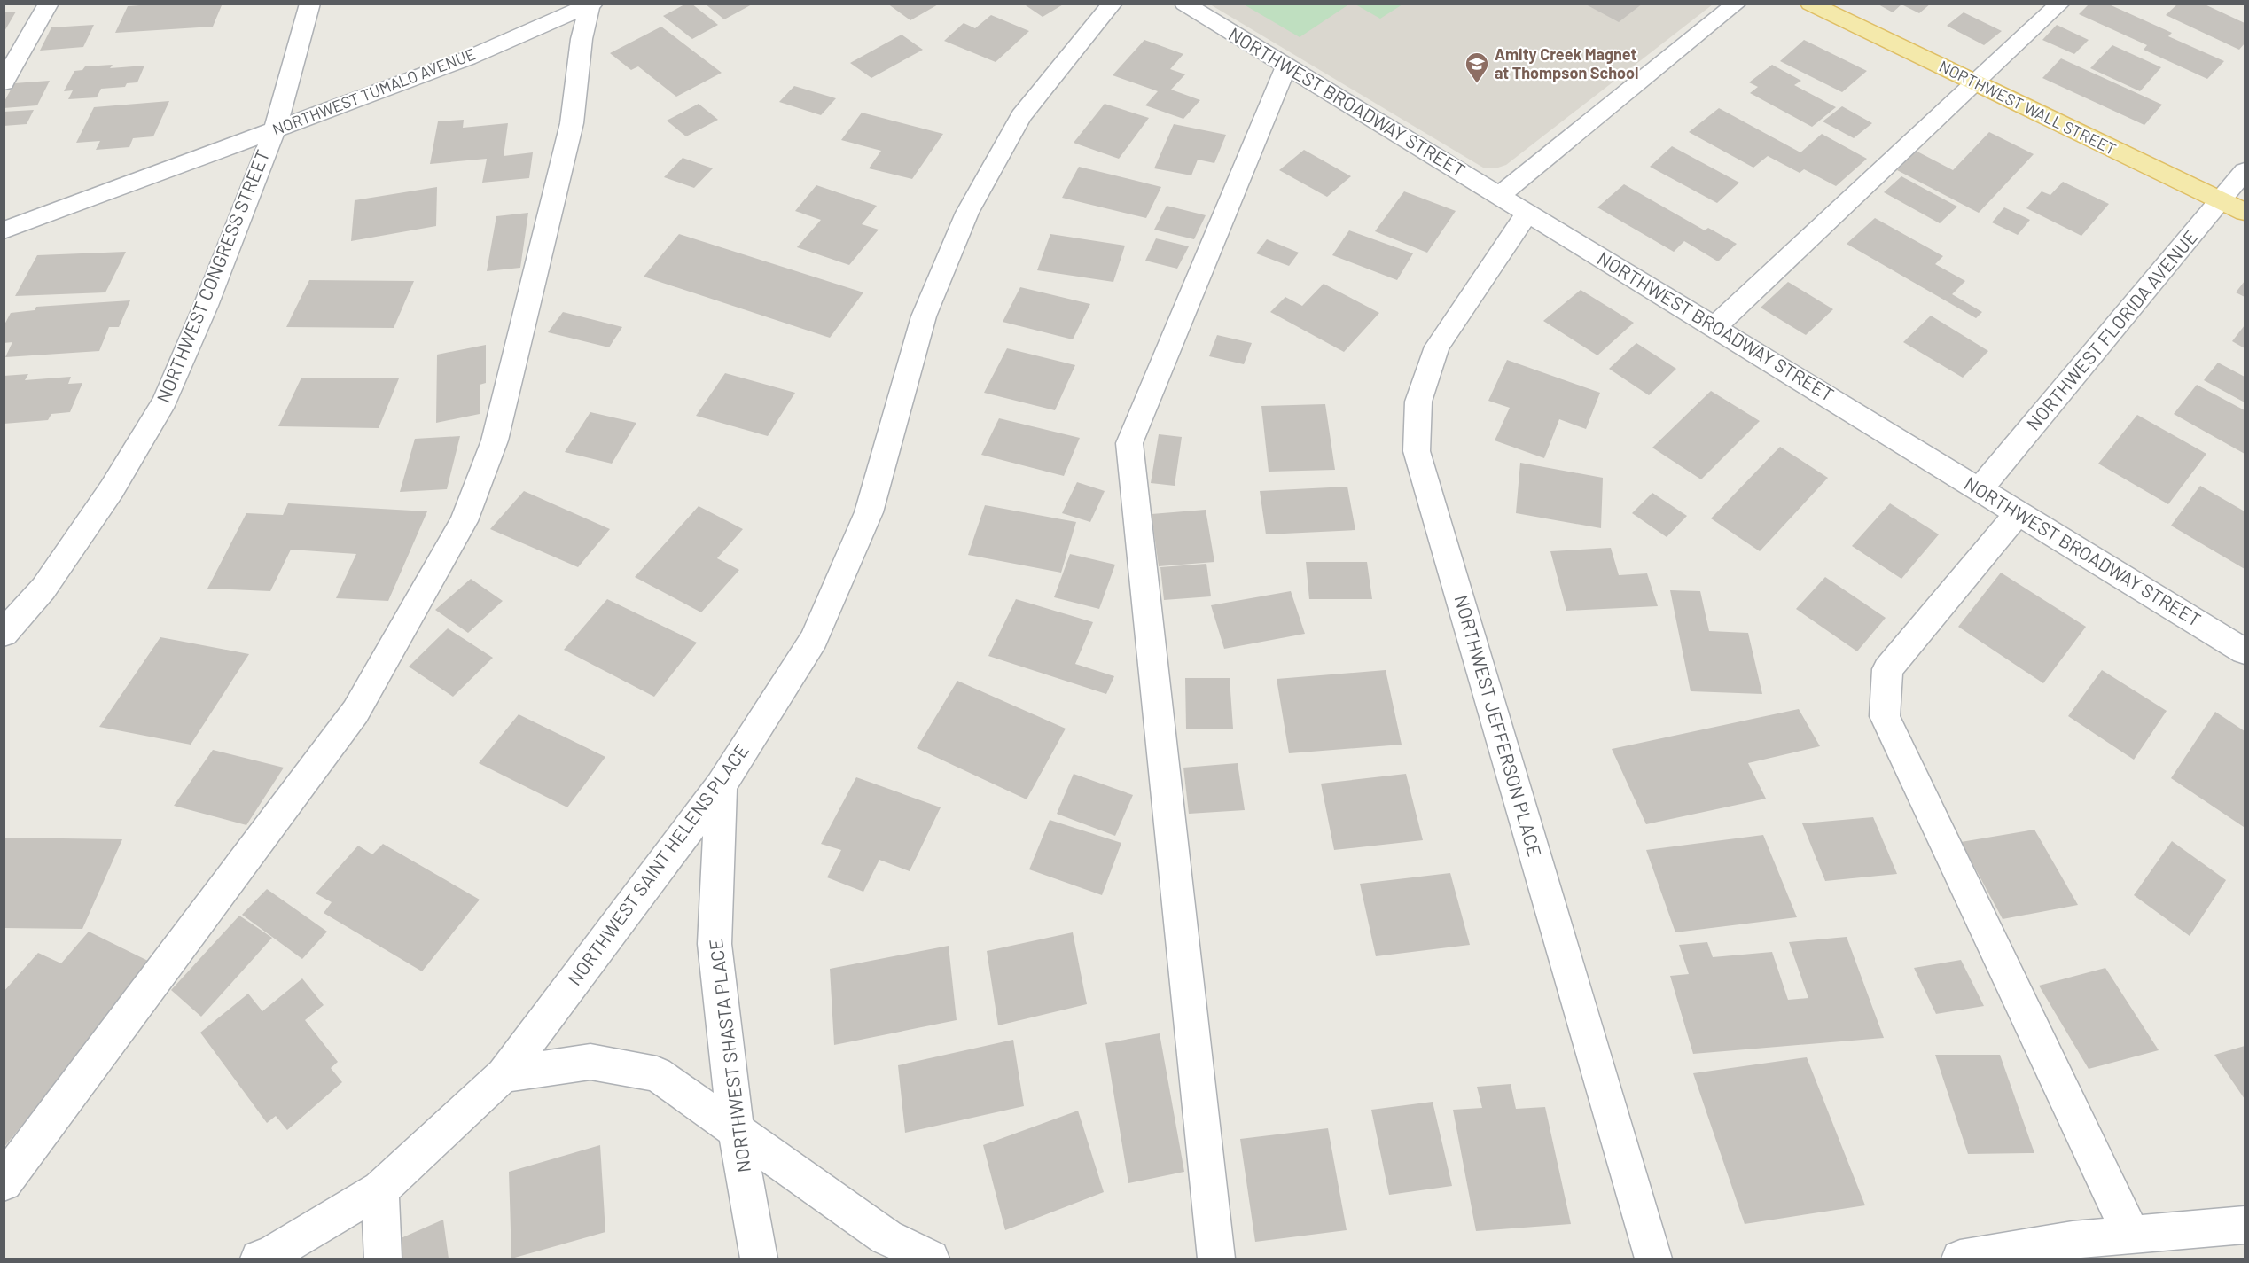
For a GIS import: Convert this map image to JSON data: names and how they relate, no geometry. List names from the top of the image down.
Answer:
{
  "streets": {
    "main road": ["NORTHWEST WALL STREET"],
    "street": [
      "NORTHWEST TUMALO AVENUE",
      "NORTHWEST BROADWAY STREET",
      "NORTHWEST CONGRESS STREET",
      "NORTHWEST FLORIDA AVENUE",
      "NORTHWEST JEFFERSON PLACE",
      "NORTHWEST SAINT HELENS PLACE",
      "NORTHWEST SHASTA PLACE"
    ]
  },
  "crossings": [
    ["NORTHWEST TUMALO AVENUE", "NORTHWEST CONGRESS STREET"],
    ["NORTHWEST BROADWAY STREET", "NORTHWEST FLORIDA AVENUE"],
    ["NORTHWEST BROADWAY STREET", "NORTHWEST JEFFERSON PLACE"],
    ["NORTHWEST WALL STREET", "NORTHWEST FLORIDA AVENUE"],
    ["NORTHWEST SAINT HELENS PLACE", "NORTHWEST SHASTA PLACE"]
  ],
  "places": {
    "school or university": ["Amity Creek Magnet at Thompson School"]
  }
}
